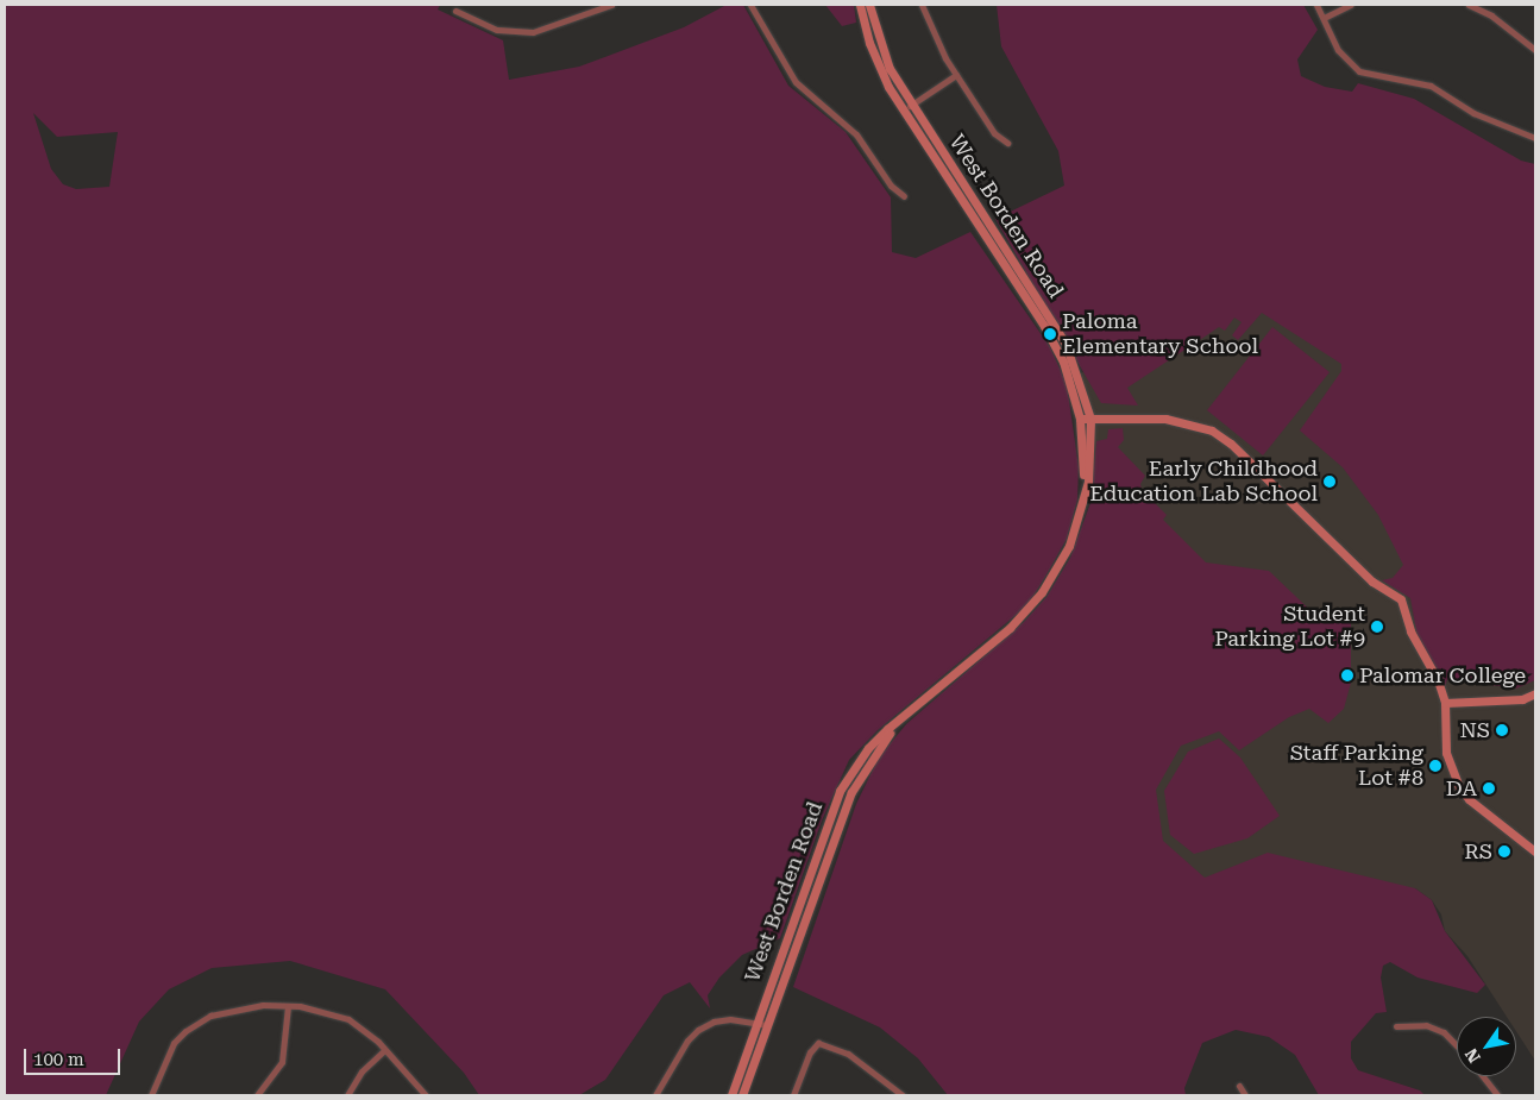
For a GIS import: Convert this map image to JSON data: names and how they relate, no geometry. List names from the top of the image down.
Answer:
{
  "streets": {
    "main road": ["West Borden Road"]
  },
  "places": [
    "Paloma Elementary School",
    "Early Childhood Education Lab School",
    "Student Parking Lot #9",
    "Palomar College",
    "NS",
    "Staff Parking Lot #8",
    "DA",
    "RS"
  ],
  "scale_bar": "100 m",
  "north": "bottom left"
}
